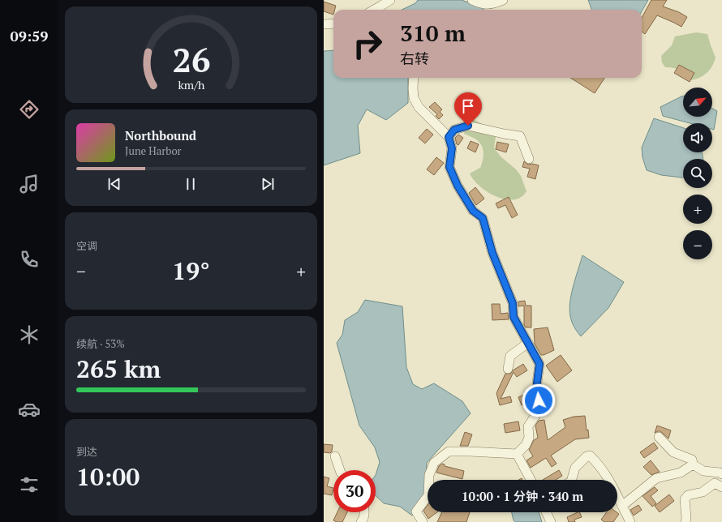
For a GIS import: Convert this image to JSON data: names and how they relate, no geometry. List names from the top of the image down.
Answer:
{
  "north": "top right",
  "page": {
    "tabs": "09:59",
    "turn": ["310 m", "右转"],
    "map_buttons": ["+", "−"],
    "song": ["Northbound", "June Harbor"],
    "tile": [
      "空调",
      ["续航 · 53%", "265 km"],
      ["到达", "10:00"]
    ],
    "heat": ["−", "19°", "+"],
    "limit": "30",
    "trip": "10:00 · 1 分钟 · 340 m",
    "gauge": ["26", "km/h"]
  }
}
